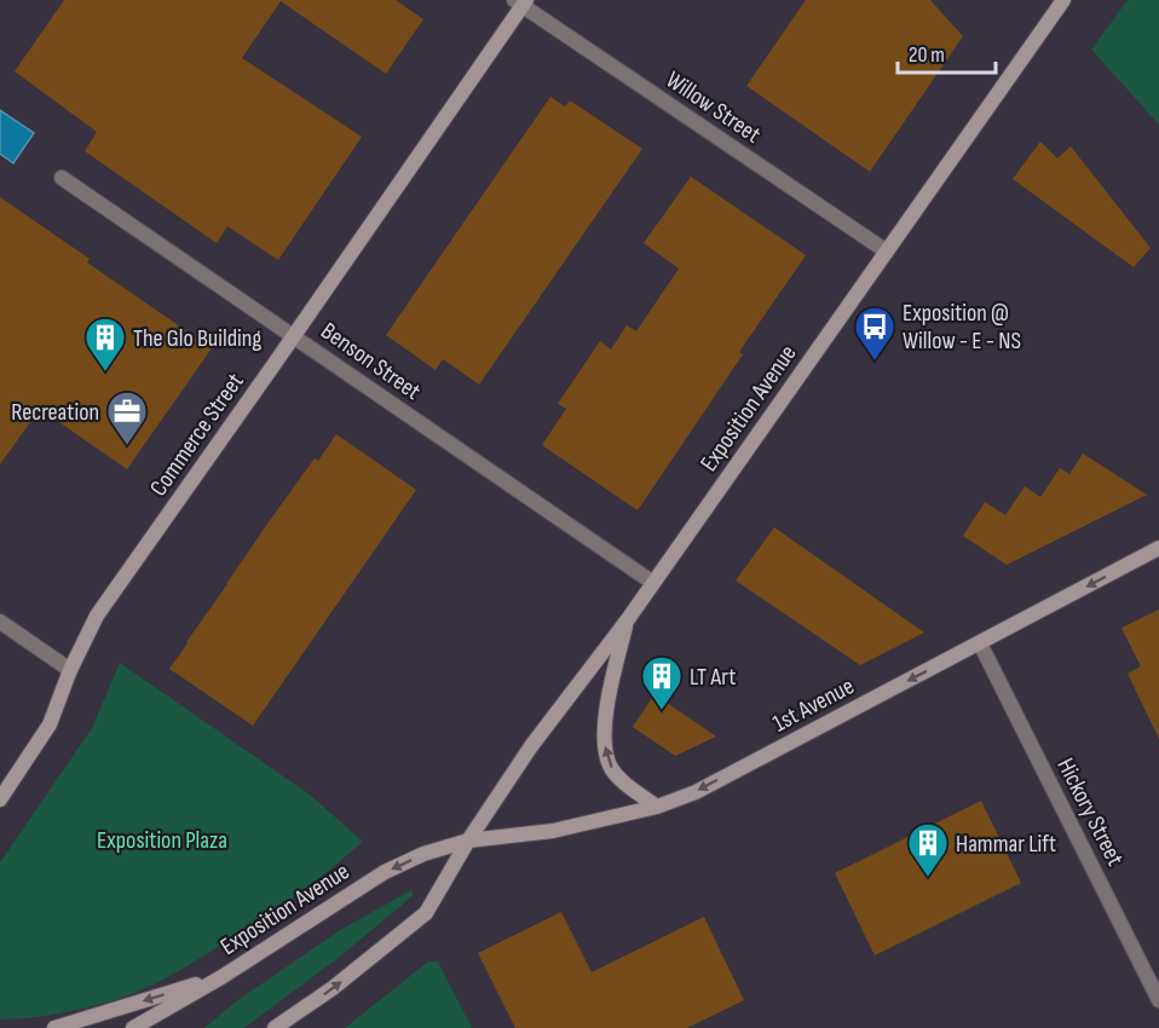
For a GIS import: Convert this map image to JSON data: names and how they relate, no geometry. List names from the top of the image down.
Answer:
{
  "streets": {
    "main road": ["Exposition Avenue", "Commerce Street", "1st Avenue"],
    "street": ["Willow Street", "Benson Street", "Hickory Street"]
  },
  "crossings": [
    ["Willow Street", "Exposition Avenue"],
    ["Willow Street", "Commerce Street"],
    ["Benson Street", "Exposition Avenue"],
    ["Benson Street", "Commerce Street"],
    ["Exposition Avenue", "1st Avenue"],
    ["1st Avenue", "Hickory Street"]
  ],
  "one_way": ["1st Avenue"],
  "parks": ["Exposition Plaza"],
  "places": {
    "bus stop": ["Exposition @ Willow - E - NS"],
    "building": ["The Glo Building", "LT Art", "Hammar Lift"],
    "office": ["Recreation"]
  },
  "scale_bar": "20 m"
}
